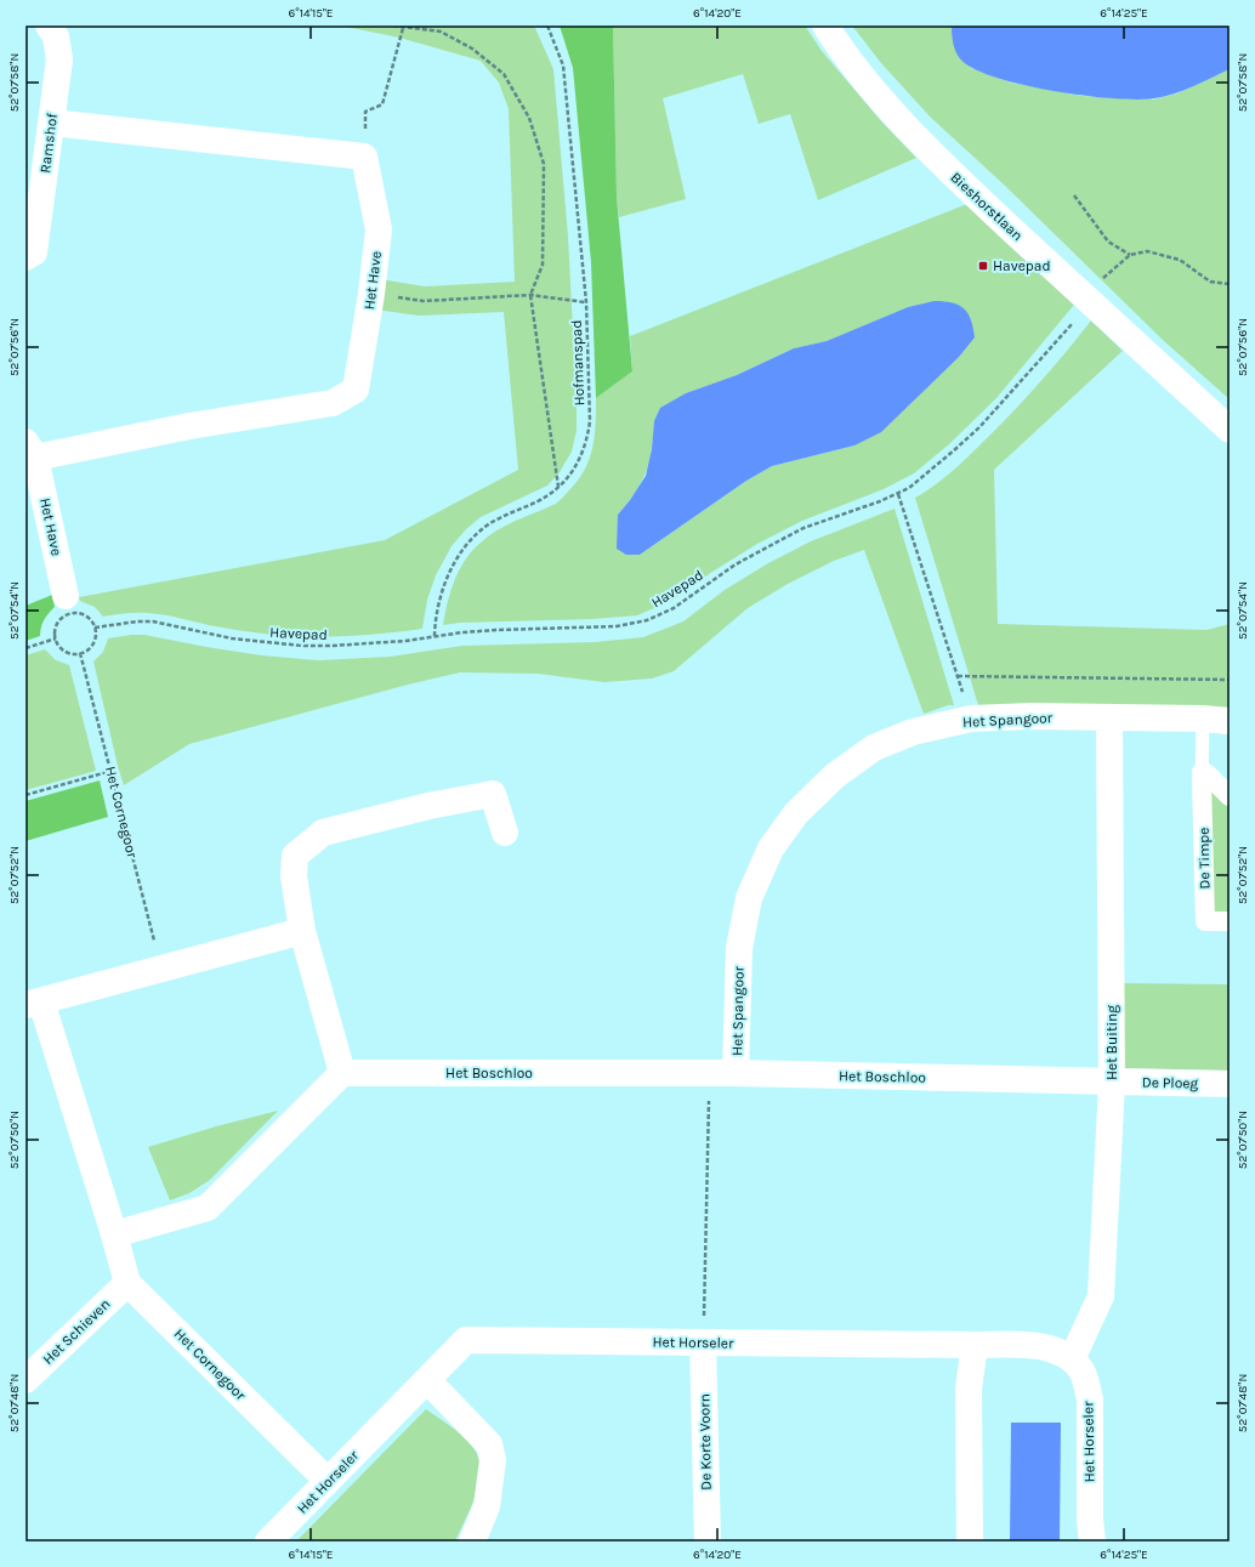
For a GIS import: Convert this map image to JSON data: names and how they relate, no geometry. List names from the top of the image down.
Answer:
{
  "streets": {
    "street": [
      "Ramshof",
      "Bieshorstlaan",
      "Het Have",
      "Het Spangoor",
      "Het Cornegoor",
      "De Timpe",
      "Het Buiting",
      "Het Boschloo",
      "De Ploeg",
      "Het Schieven",
      "Het Horseler",
      "De Korte Voorn"
    ],
    "path": ["Hofmanspad", "Havepad"]
  },
  "crossings": [
    ["Bieshorstlaan", "Havepad"],
    ["Hofmanspad", "Havepad"],
    ["Havepad", "Het Cornegoor"],
    ["Het Spangoor", "De Timpe"],
    ["Het Spangoor", "Het Buiting"],
    ["Het Spangoor", "Het Boschloo"],
    ["Het Cornegoor", "Het Schieven"],
    ["Het Cornegoor", "Het Horseler"],
    ["Het Buiting", "Het Boschloo"],
    ["Het Buiting", "De Ploeg"],
    ["Het Buiting", "Het Horseler"],
    ["Het Boschloo", "De Ploeg"],
    ["Het Horseler", "De Korte Voorn"]
  ],
  "places": {
    "transit": ["Havepad"]
  },
  "coordinates": [
    "6°14'15\"E",
    "6°14'20\"E",
    "6°14'25\"E",
    "52°07'58\"N",
    "52°07'56\"N",
    "52°07'54\"N",
    "52°07'52\"N",
    "52°07'50\"N",
    "52°07'48\"N"
  ]
}
